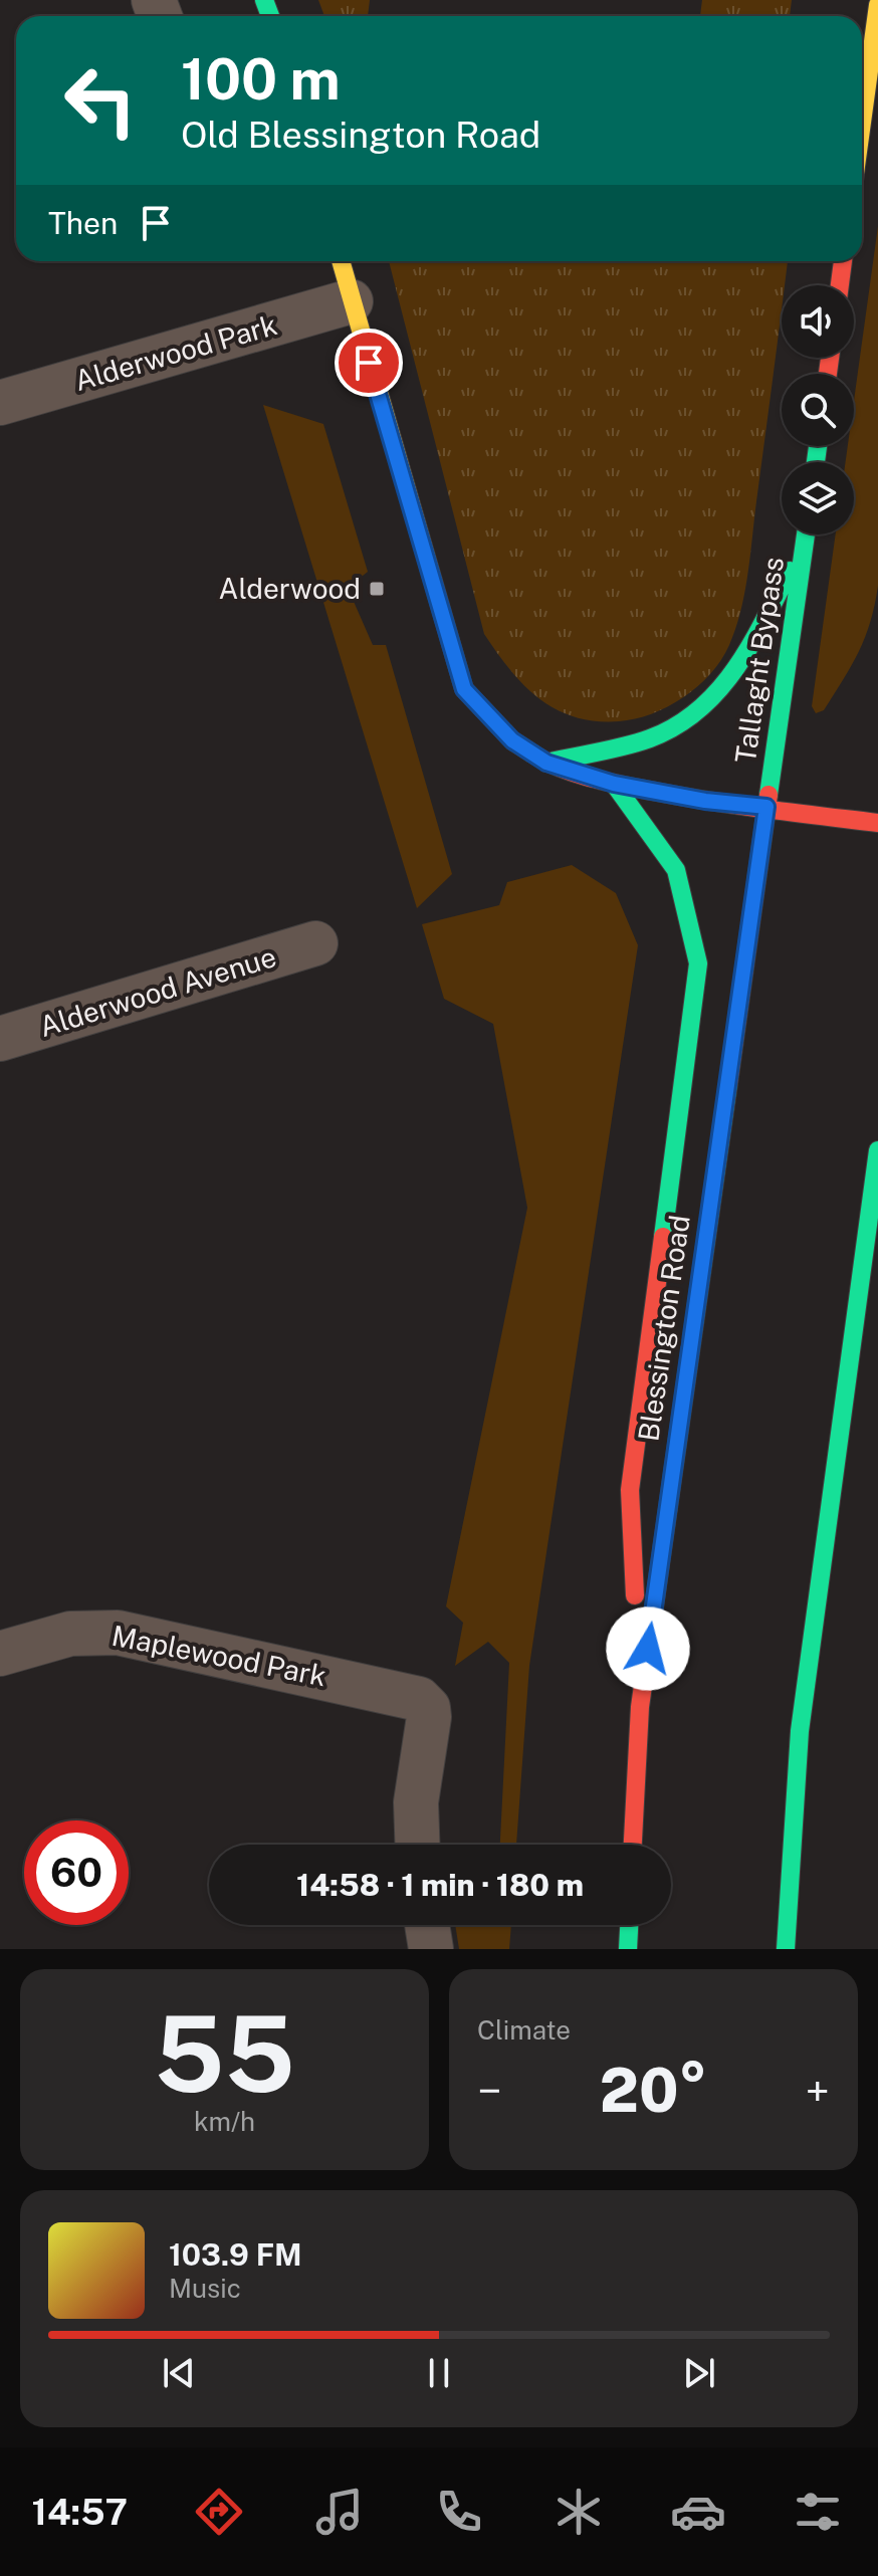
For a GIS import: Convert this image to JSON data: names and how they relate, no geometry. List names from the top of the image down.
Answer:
{
  "streets": {
    "main road": ["Tallaght Bypass", "Blessington Road"],
    "street": ["Alderwood Park", "Alderwood Avenue", "Maplewood Park"]
  },
  "crossings": [
    ["Tallaght Bypass", "Blessington Road"]
  ],
  "places": {
    "transit": ["Alderwood"]
  },
  "page": {
    "turn": ["100 m", "Old Blessington Road"],
    "then": "Then",
    "limit": "60",
    "trip": "14:58 · 1 min · 180 m",
    "tile": [
      ["55", "km/h"],
      "Climate"
    ],
    "heat": ["−", "20°", "+"],
    "song": ["103.9 FM", "Music"],
    "tabs": "14:57"
  }
}
